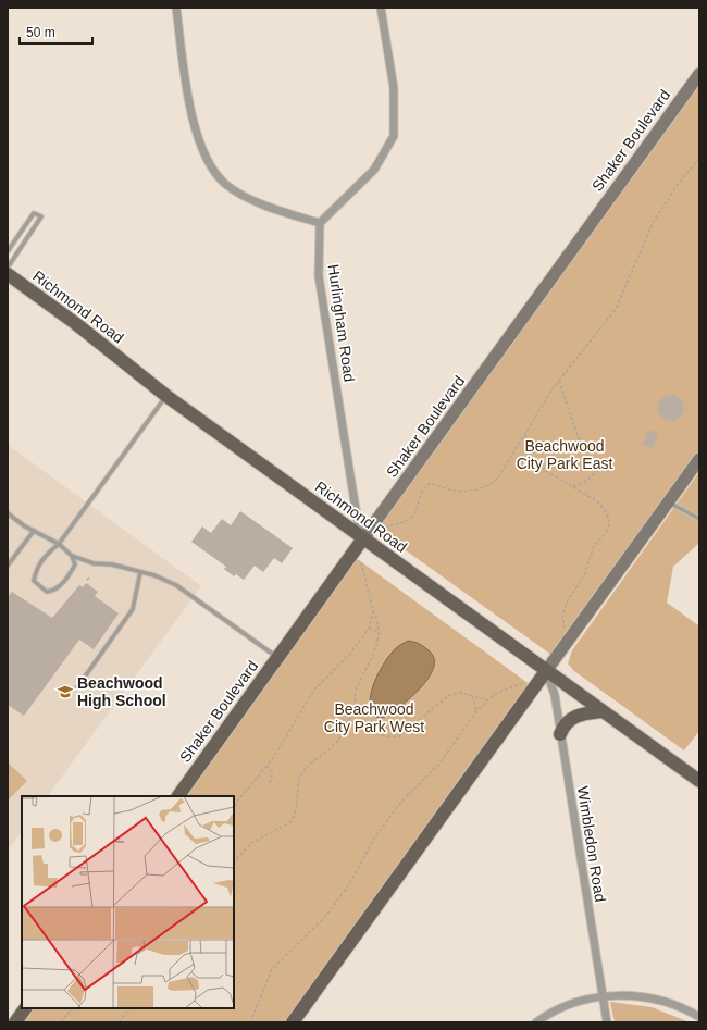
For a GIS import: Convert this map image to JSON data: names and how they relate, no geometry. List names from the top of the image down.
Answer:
{
  "streets": {
    "main road": ["Shaker Boulevard", "Richmond Road"],
    "street": ["Hurlingham Road", "Wimbledon Road"]
  },
  "crossings": [
    ["Shaker Boulevard", "Richmond Road"],
    ["Shaker Boulevard", "Hurlingham Road"],
    ["Richmond Road", "Hurlingham Road"],
    ["Richmond Road", "Wimbledon Road"]
  ],
  "parks": ["Beachwood City Park East", "Beachwood City Park West"],
  "places": {
    "school or university": ["Beachwood High School"]
  },
  "scale_bar": "50 m"
}
